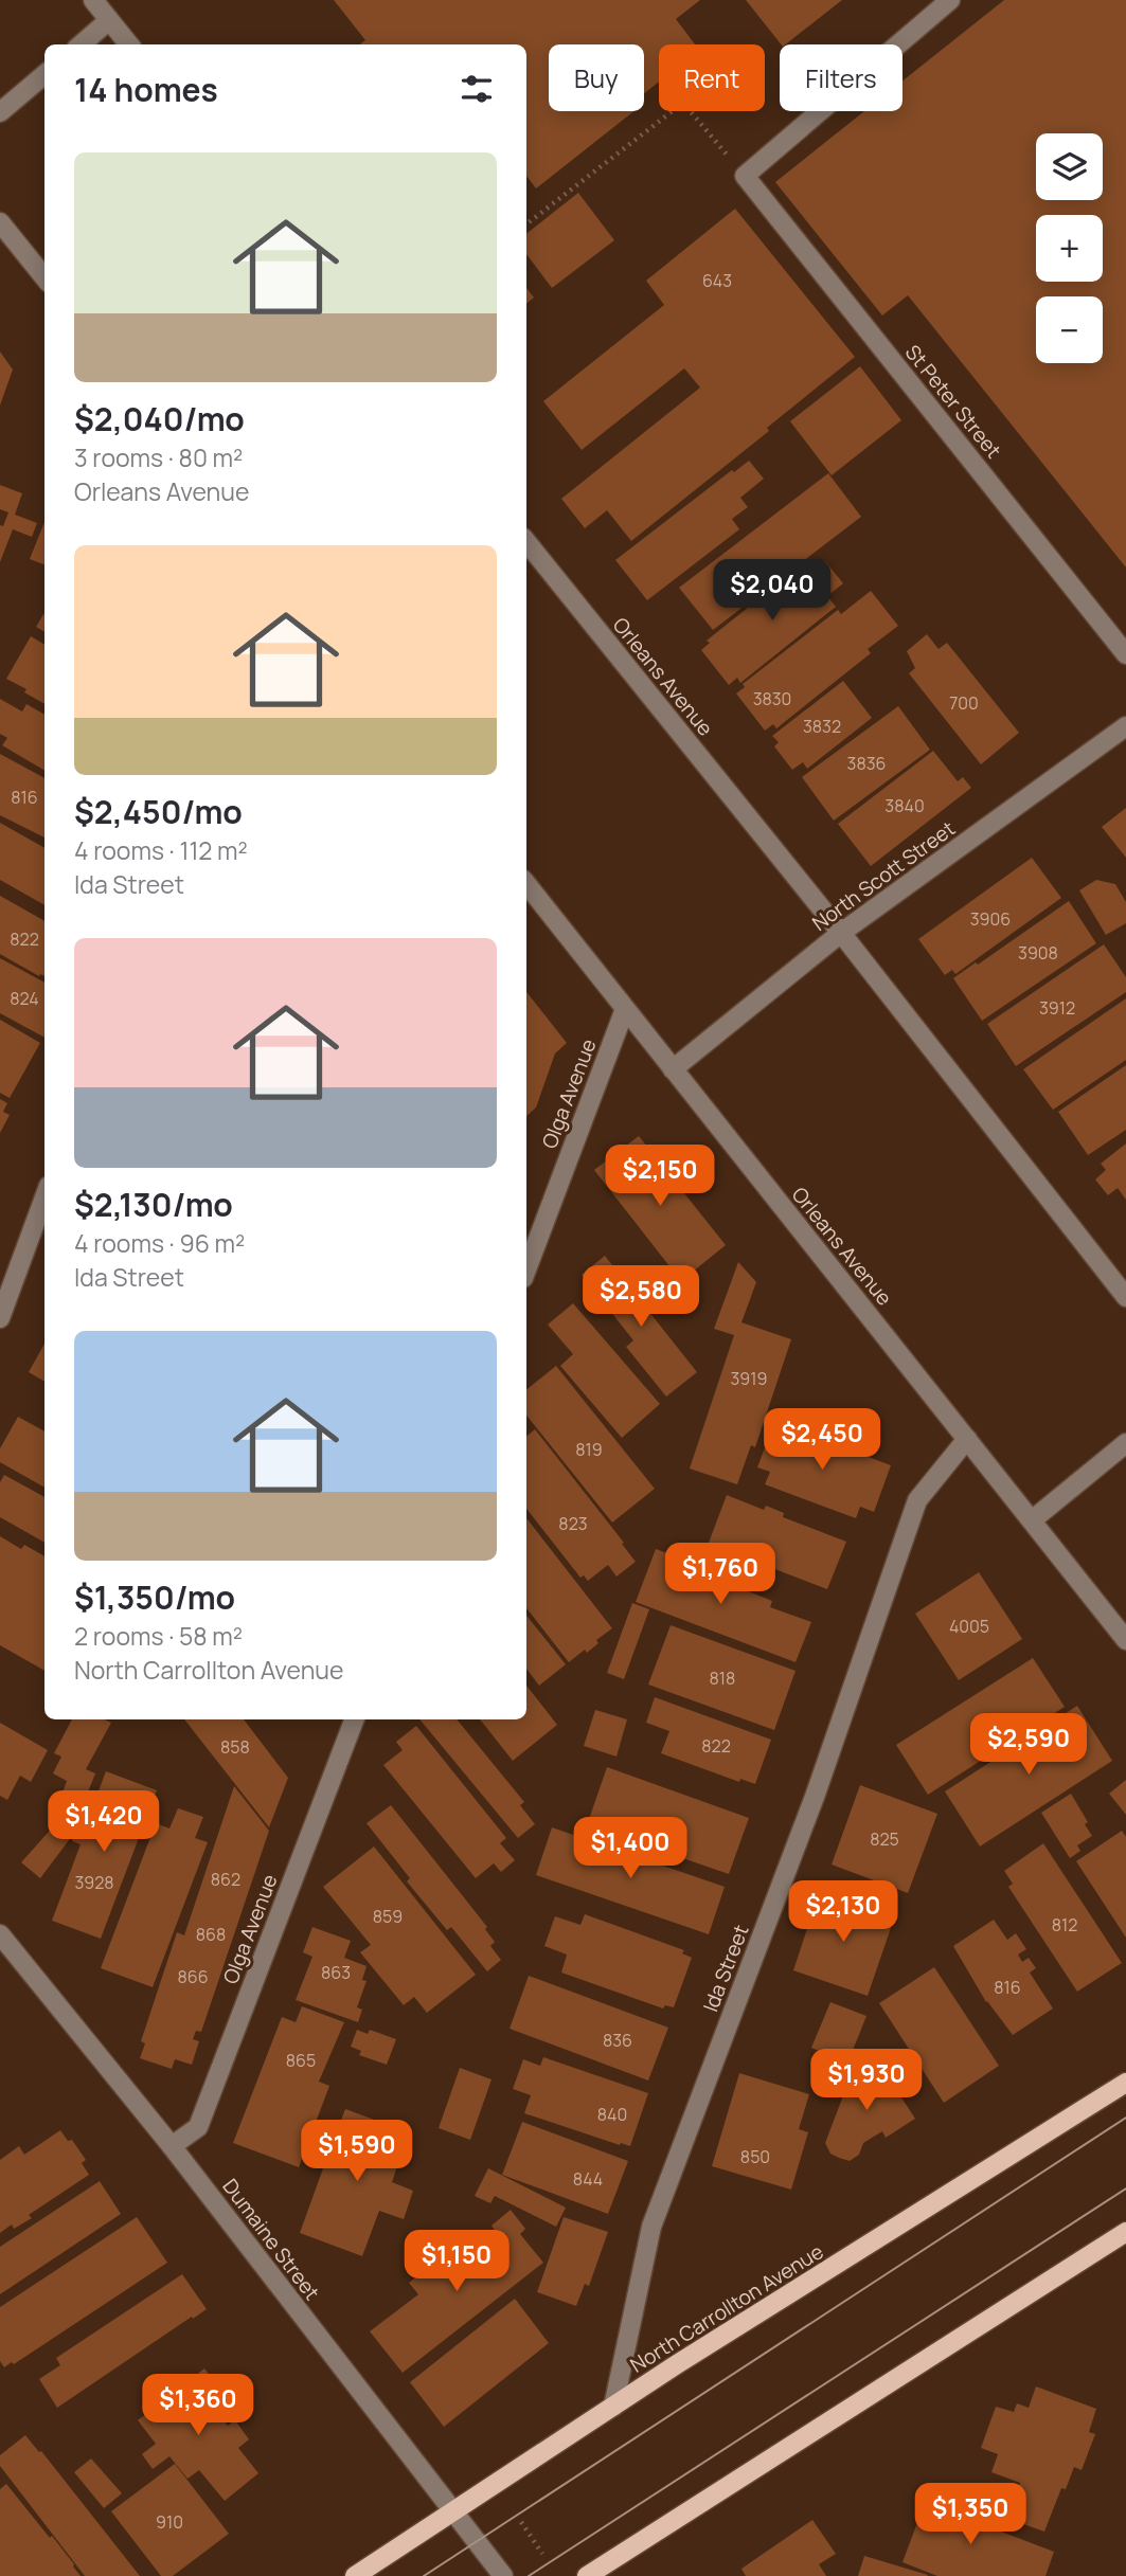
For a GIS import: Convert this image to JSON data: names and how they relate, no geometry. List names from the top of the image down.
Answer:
{
  "streets": {
    "main road": ["North Carrollton Avenue"],
    "street": [
      "St Peter Street",
      "Orleans Avenue",
      "North Scott Street",
      "Olga Avenue",
      "Ida Street",
      "Dumaine Street"
    ]
  },
  "crossings": [
    ["Orleans Avenue", "North Scott Street"],
    ["Orleans Avenue", "Olga Avenue"],
    ["Orleans Avenue", "Ida Street"],
    ["Olga Avenue", "Dumaine Street"],
    ["Ida Street", "North Carrollton Avenue"],
    ["Dumaine Street", "North Carrollton Avenue"]
  ],
  "house_numbers": [
    "643",
    "3830",
    "700",
    "3832",
    "3836",
    "816",
    "3840",
    "3906",
    "822",
    "3908",
    "824",
    "3912",
    "3919",
    "819",
    "823",
    "4005",
    "818",
    "822",
    "858",
    "825",
    "862",
    "3928",
    "859",
    "812",
    "868",
    "863",
    "866",
    "816",
    "836",
    "865",
    "840",
    "850",
    "844",
    "910"
  ],
  "page": {
    "chip": ["Buy", "Rent", "Filters"],
    "heading": "14 homes",
    "map_buttons": ["+", "−"],
    "list": [
      {
        "name": "$2,040/mo",
        "note": "3 rooms · 80 m² · Orleans Avenue"
      },
      {
        "name": "$2,450/mo",
        "note": "4 rooms · 112 m² · Ida Street"
      },
      {
        "name": "$2,130/mo",
        "note": "4 rooms · 96 m² · Ida Street"
      },
      {
        "name": "$1,350/mo",
        "note": "2 rooms · 58 m² · North Carrollton Avenue"
      }
    ],
    "price": [
      "$2,040",
      "$2,150",
      "$2,580",
      "$2,450",
      "$1,760",
      "$2,590",
      "$1,420",
      "$1,400",
      "$2,130",
      "$1,930",
      "$1,590",
      "$1,150",
      "$1,360",
      "$1,350"
    ]
  }
}
